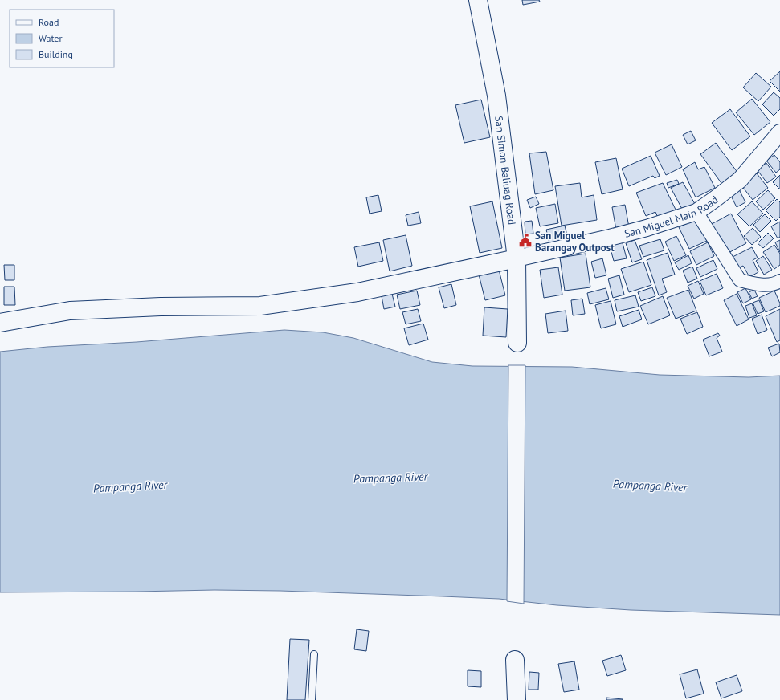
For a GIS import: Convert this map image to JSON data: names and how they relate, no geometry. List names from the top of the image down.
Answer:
{
  "streets": {
    "main road": ["San Simon-Baliuag Road"],
    "street": ["San Miguel Main Road"]
  },
  "crossings": [
    ["San Simon-Baliuag Road", "San Miguel Main Road"]
  ],
  "water": ["Pampanga River"],
  "places": {
    "public building": ["San Miguel Barangay Outpost"]
  },
  "legend": ["Road", "Water", "Building"]
}
